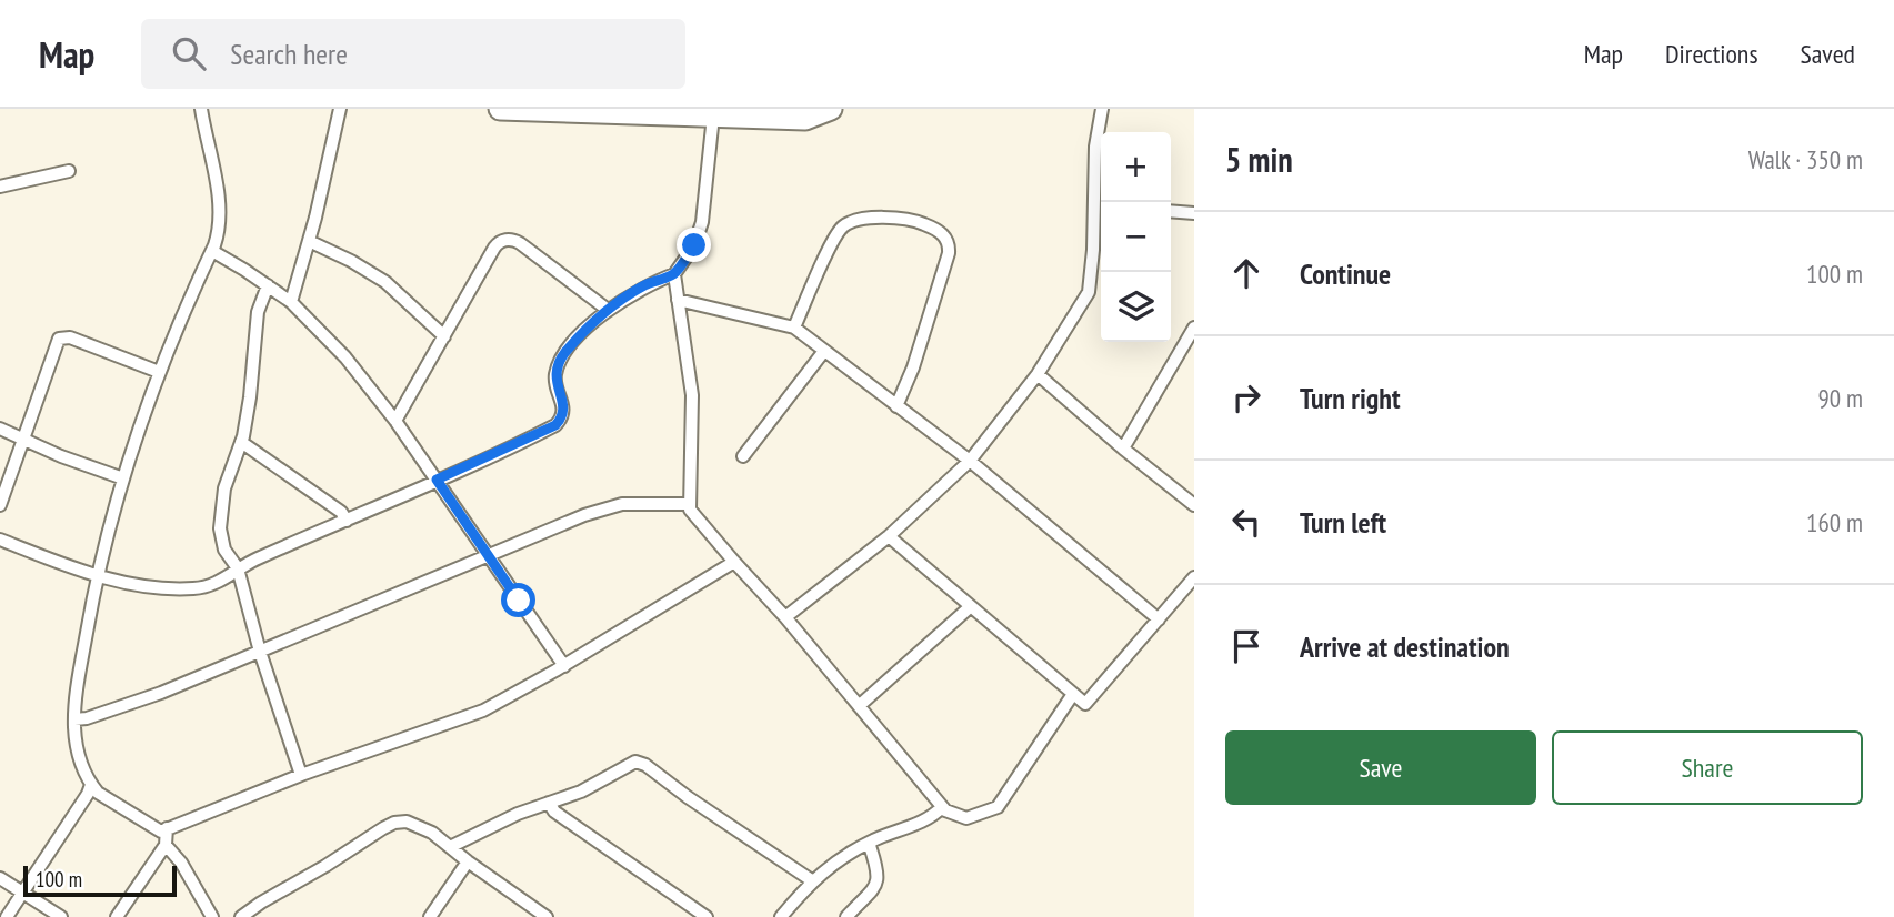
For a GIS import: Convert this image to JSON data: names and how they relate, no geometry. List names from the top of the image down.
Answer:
{
  "scale_bar": "100 m",
  "page": {
    "header": "Map",
    "search": "Search here",
    "nav": ["Map", "Directions", "Saved"],
    "heading": ["5 min", "Walk · 350 m"],
    "map_buttons": ["+", "−"],
    "list": [
      ["Continue", "100 m"],
      ["Turn right", "90 m"],
      ["Turn left", "160 m"],
      "Arrive at destination"
    ],
    "buttons": ["Save", "Share"],
    "scale": "100 m"
  }
}
